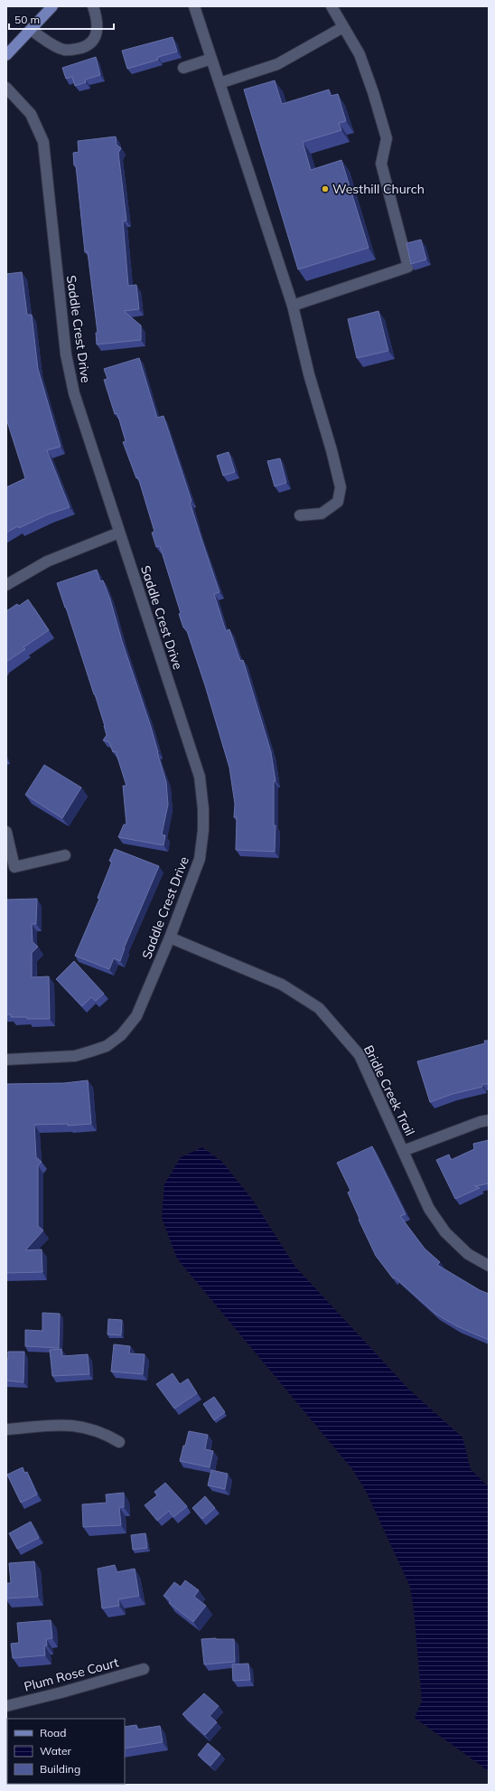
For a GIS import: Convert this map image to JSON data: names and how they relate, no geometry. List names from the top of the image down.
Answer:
{
  "streets": {
    "street": ["Saddle Crest Drive", "Bridle Creek Trail", "Plum Rose Court"]
  },
  "crossings": [
    ["Saddle Crest Drive", "Bridle Creek Trail"]
  ],
  "places": ["Westhill Church"],
  "legend": ["Road", "Water", "Building"],
  "scale_bar": "50 m"
}
